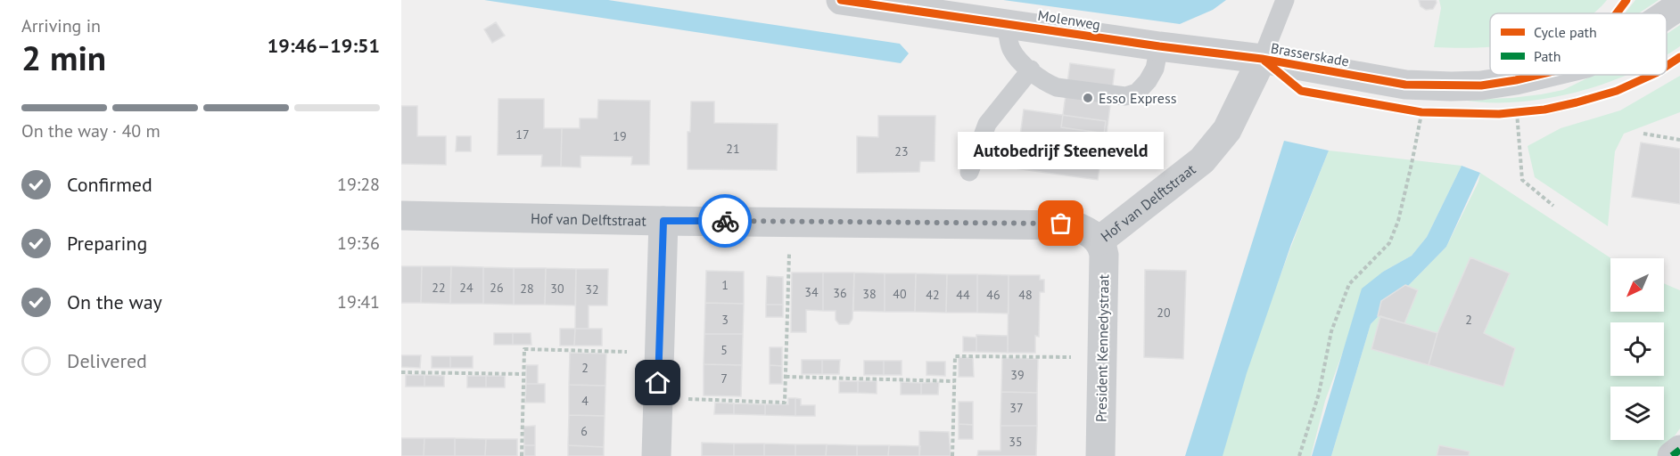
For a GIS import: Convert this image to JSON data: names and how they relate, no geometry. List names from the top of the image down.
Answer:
{
  "streets": {
    "street": [
      "Molenweg",
      "Brasserskade",
      "Hof van Delftstraat",
      "President Kennedystraat"
    ]
  },
  "crossings": [
    ["Molenweg", "Brasserskade"],
    ["Molenweg", "Hof van Delftstraat"],
    ["Brasserskade", "Hof van Delftstraat"],
    ["Hof van Delftstraat", "President Kennedystraat"]
  ],
  "places": ["Esso Express", "Autobedrijf Steeneveld"],
  "house_numbers": [
    "17",
    "19",
    "21",
    "23",
    "1",
    "22",
    "24",
    "26",
    "28",
    "30",
    "32",
    "34",
    "36",
    "38",
    "40",
    "42",
    "44",
    "46",
    "48",
    "20",
    "3",
    "2",
    "5",
    "2",
    "39",
    "7",
    "4",
    "37",
    "6",
    "35"
  ],
  "legend": ["Cycle path", "Path"],
  "north": "bottom left",
  "page": {
    "heading": ["2 min", "Arriving in", "19:46–19:51"],
    "bar": "On the way · 40 m",
    "bubble": "Autobedrijf Steeneveld",
    "list": [
      ["Confirmed", "19:28"],
      ["Preparing", "19:36"],
      ["On the way", "19:41"],
      "Delivered"
    ]
  }
}
